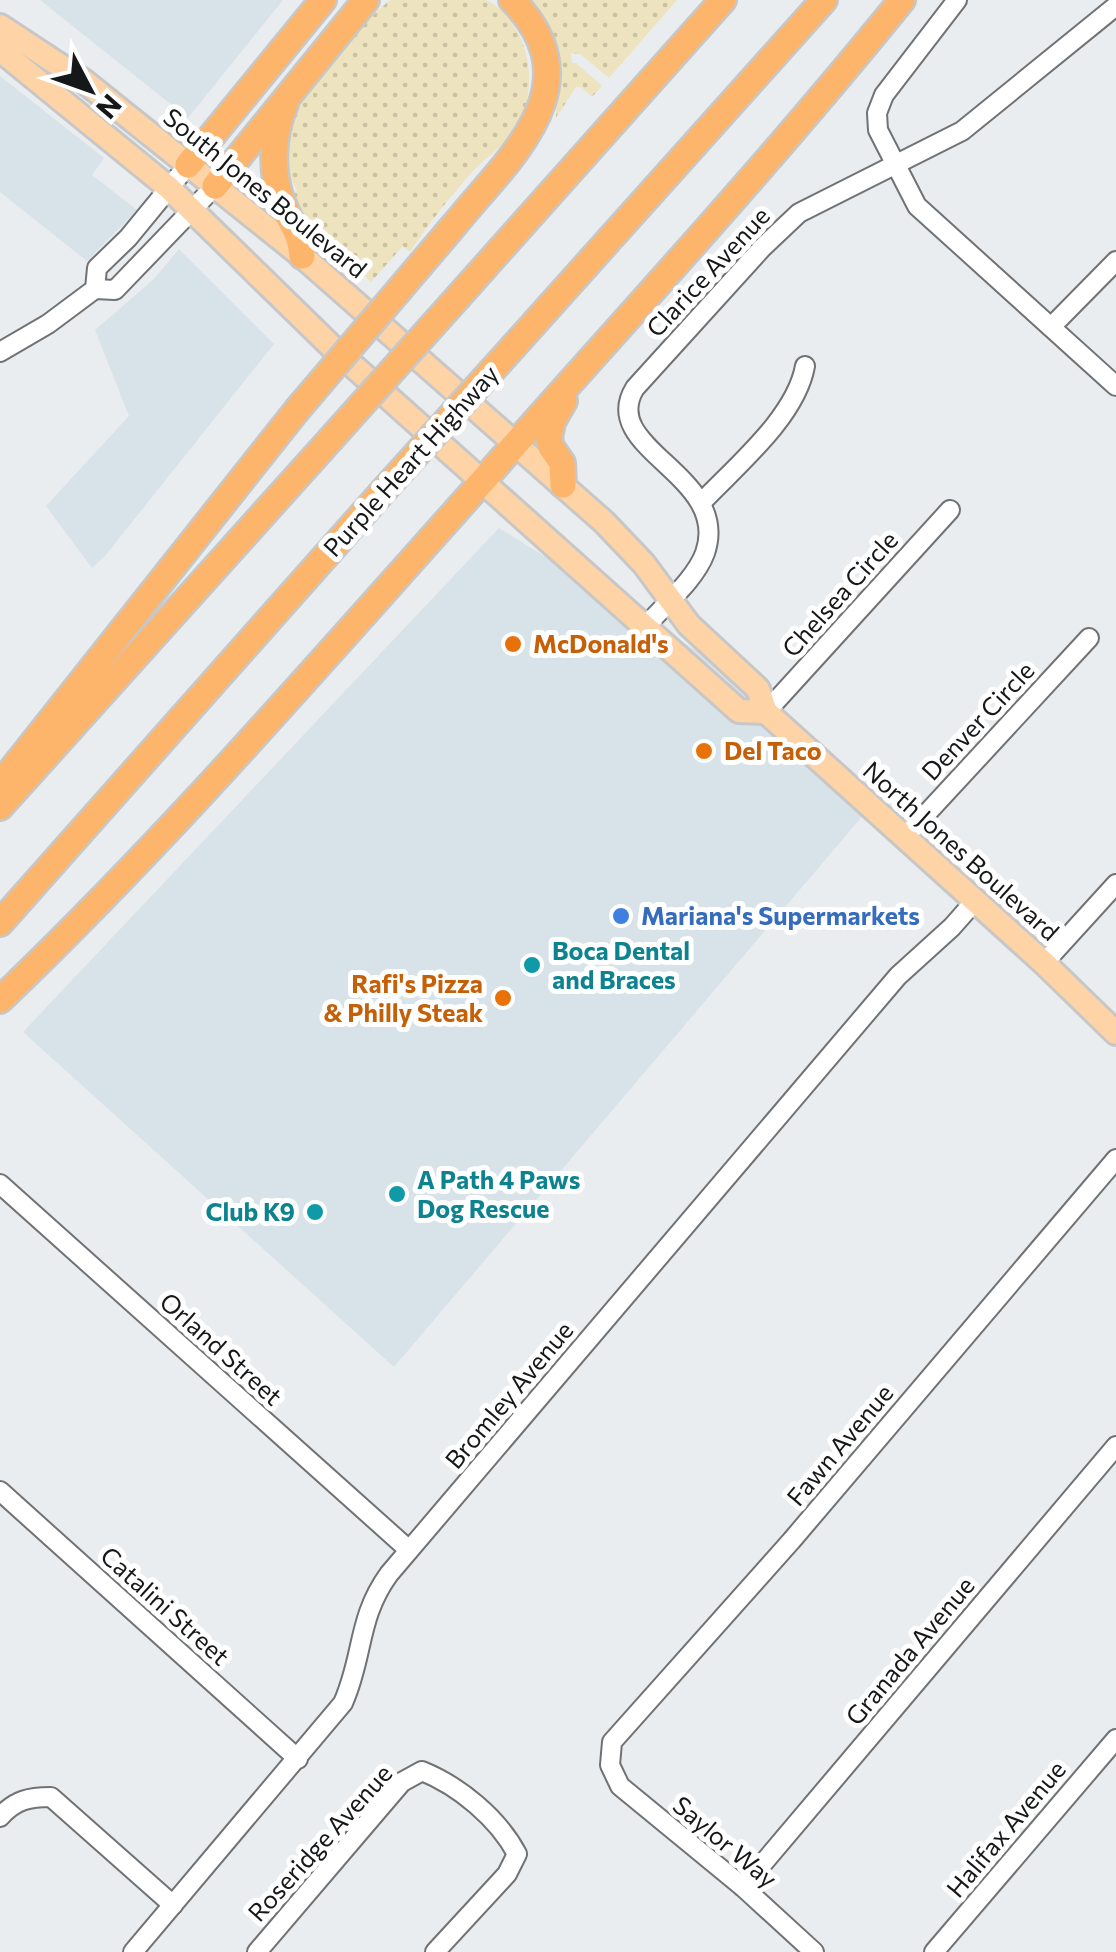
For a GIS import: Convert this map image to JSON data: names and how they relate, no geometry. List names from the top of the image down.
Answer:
{
  "streets": {
    "highway": ["Purple Heart Highway"],
    "main road": ["South Jones Boulevard", "North Jones Boulevard"],
    "street": [
      "Clarice Avenue",
      "Chelsea Circle",
      "Denver Circle",
      "Orland Street",
      "Bromley Avenue",
      "Fawn Avenue",
      "Catalini Street",
      "Granada Avenue",
      "Halifax Avenue",
      "Saylor Way",
      "Roseridge Avenue"
    ]
  },
  "crossings": [
    ["South Jones Boulevard", "North Jones Boulevard"],
    ["Chelsea Circle", "North Jones Boulevard"],
    ["Denver Circle", "North Jones Boulevard"],
    ["North Jones Boulevard", "Bromley Avenue"],
    ["Orland Street", "Bromley Avenue"],
    ["Bromley Avenue", "Catalini Street"],
    ["Fawn Avenue", "Saylor Way"],
    ["Granada Avenue", "Saylor Way"]
  ],
  "places": [
    "McDonald's",
    "Del Taco",
    "Mariana's Supermarkets",
    "Boca Dental and Braces",
    "Rafi's Pizza & Philly Steak",
    "A Path 4 Paws Dog Rescue",
    "Club K9"
  ],
  "north": "bottom right"
}
